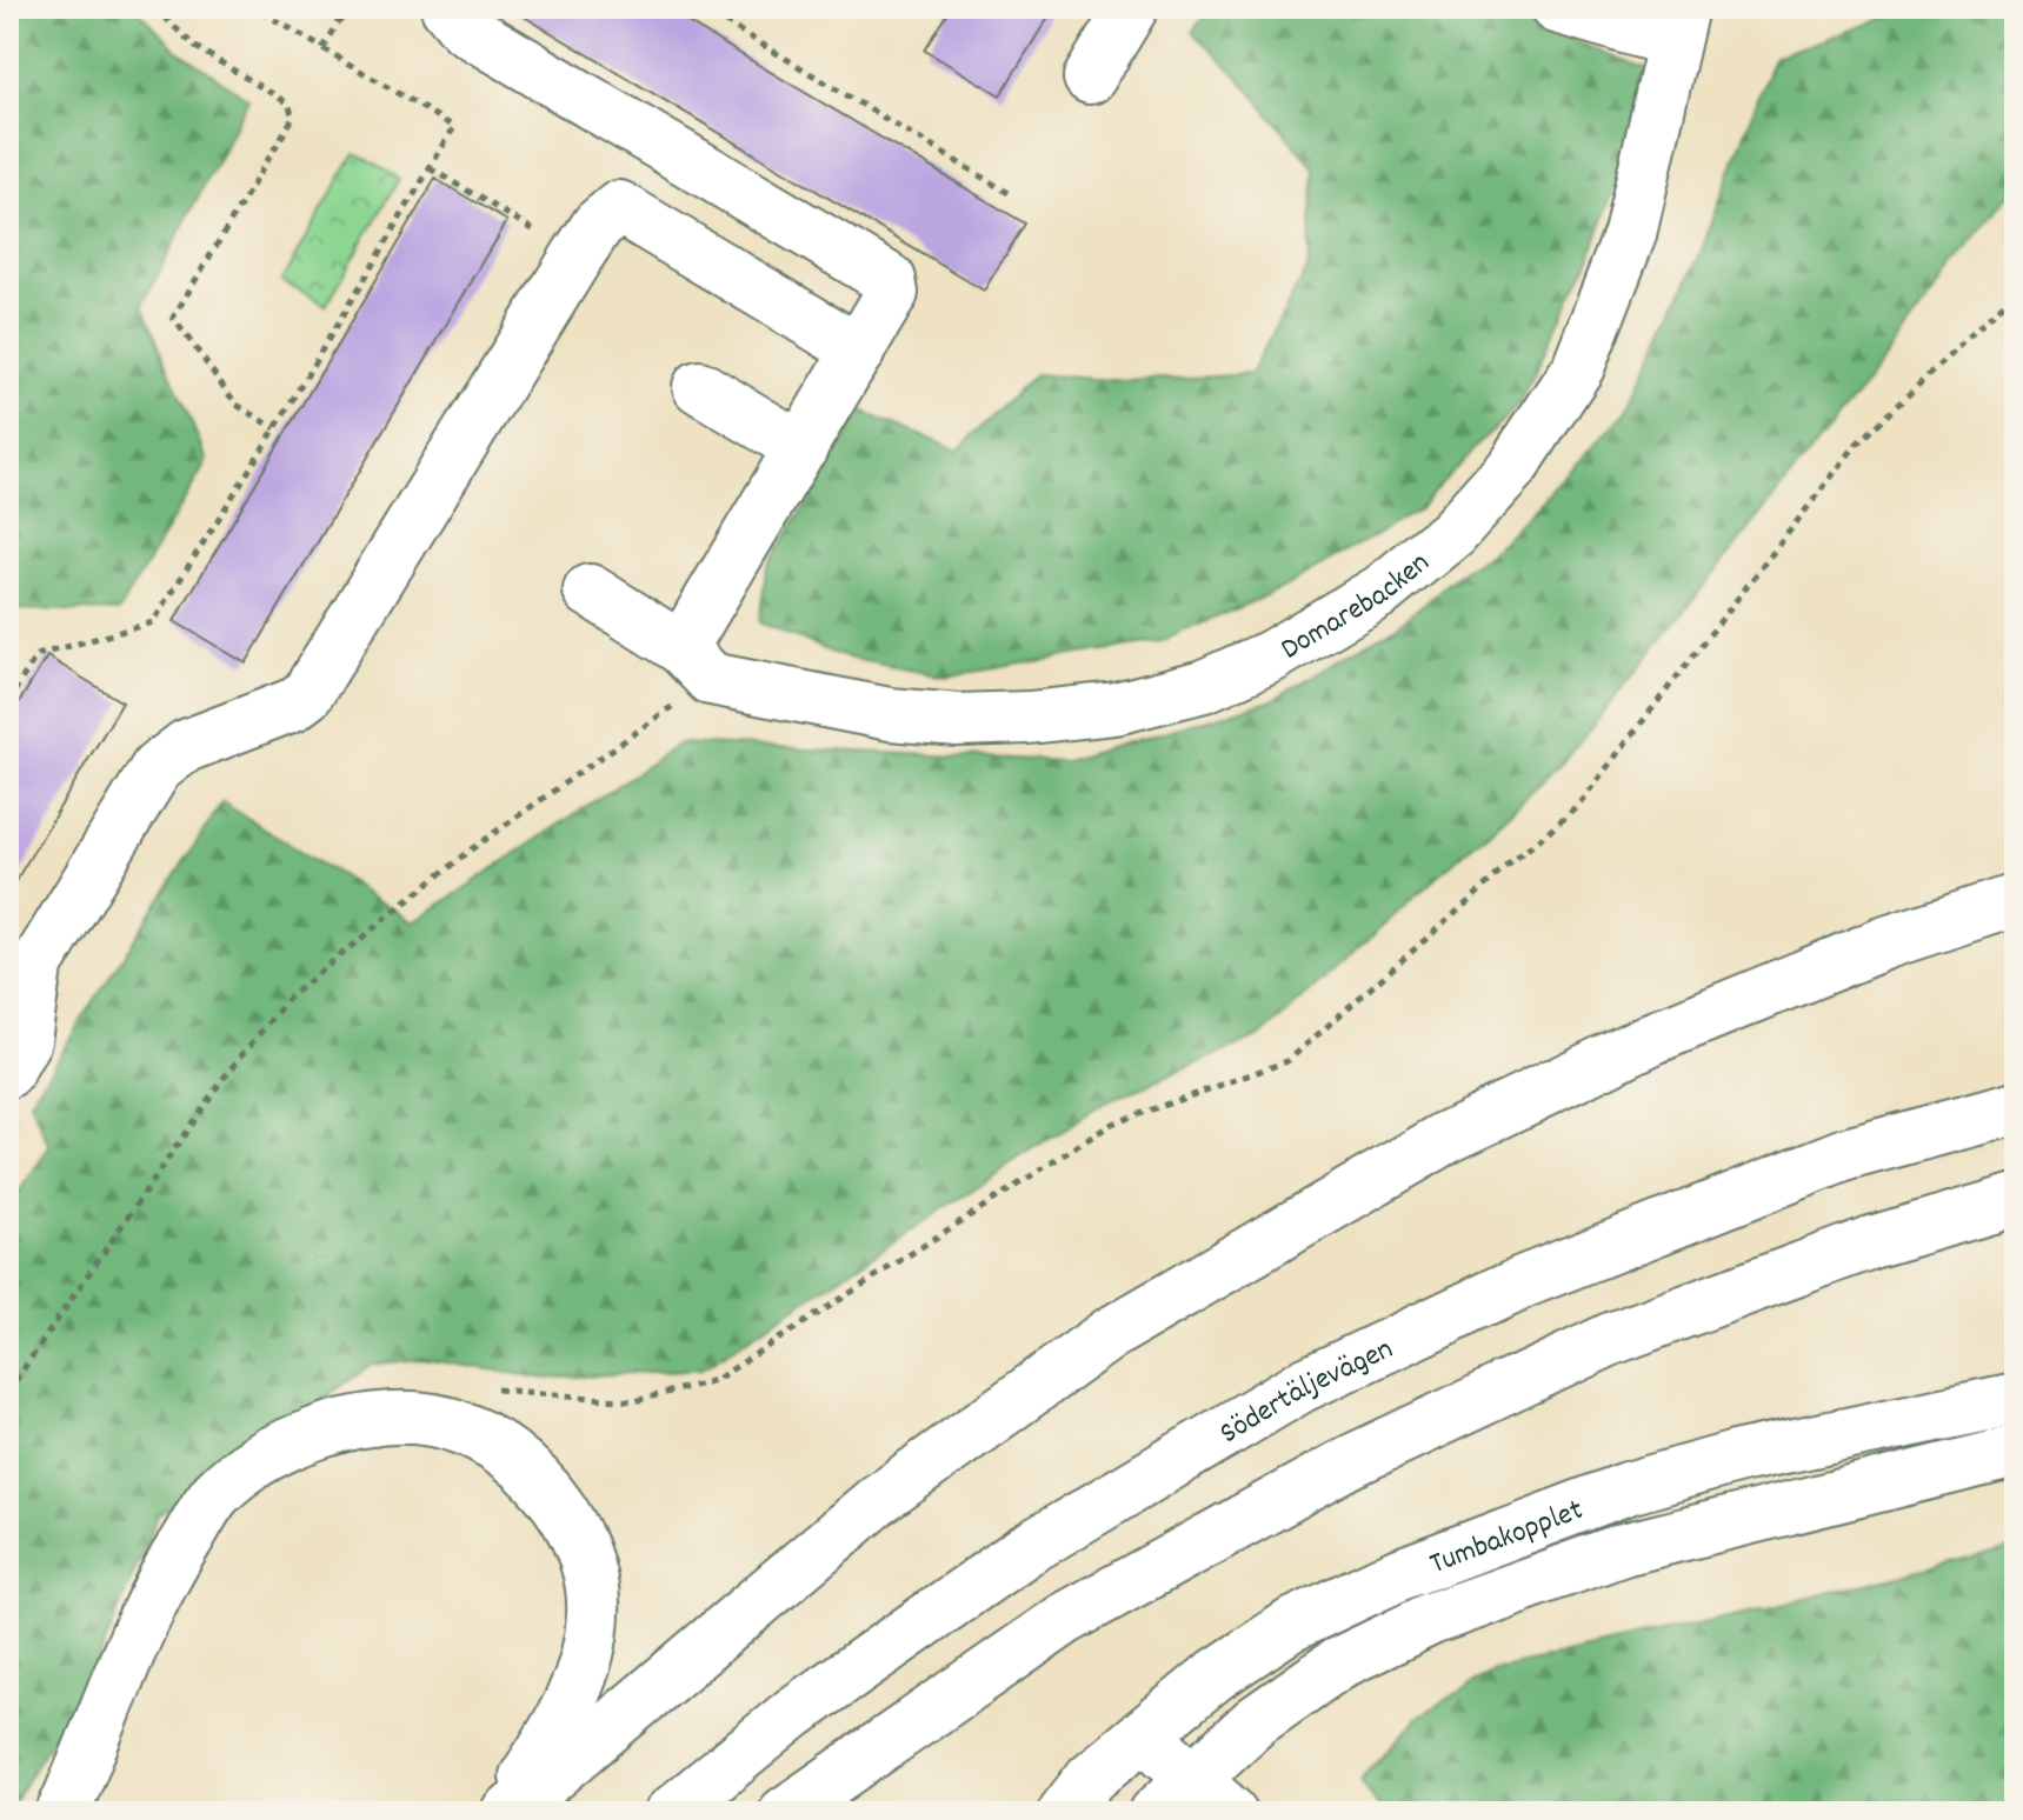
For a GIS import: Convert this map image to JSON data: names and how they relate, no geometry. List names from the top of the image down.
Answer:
{
  "streets": {
    "main road": ["Domarebacken", "Södertäljevägen", "Tumbakopplet"]
  }
}
